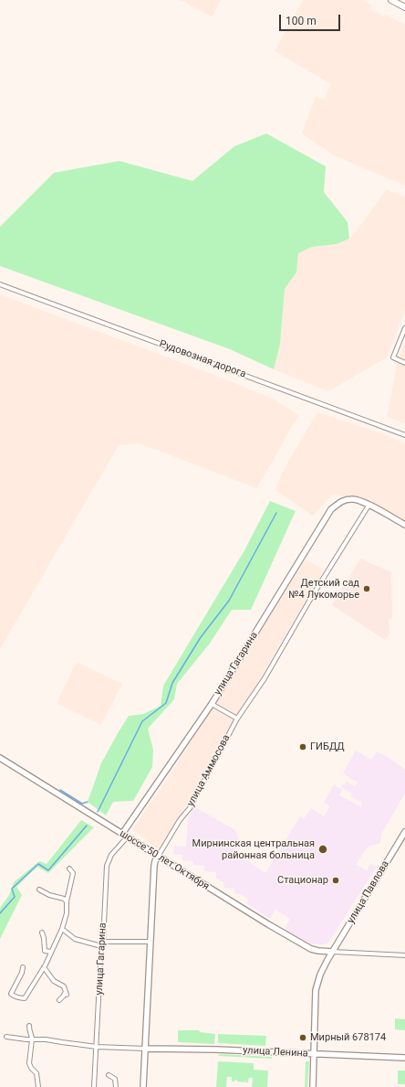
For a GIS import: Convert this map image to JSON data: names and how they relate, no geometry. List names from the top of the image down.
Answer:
{
  "streets": {
    "main road": [
      "улица Гагарина",
      "улица Аммосова",
      "шоссе 50 лет Октября",
      "улица Павлова",
      "улица Ленина"
    ],
    "street": ["Рудовозная дорога"]
  },
  "crossings": [
    ["улица Гагарина", "улица Аммосова"],
    ["улица Гагарина", "шоссе 50 лет Октября"],
    ["улица Аммосова", "шоссе 50 лет Октября"],
    ["улица Аммосова", "улица Ленина"],
    ["шоссе 50 лет Октября", "улица Павлова"],
    ["улица Павлова", "улица Ленина"]
  ],
  "places": [
    "Детский сад №4 Лукоморье",
    "ГИБДД",
    "Мирнинская центральная районная больница",
    "Стационар",
    "Мирный 678174"
  ],
  "scale_bar": "100 m"
}
